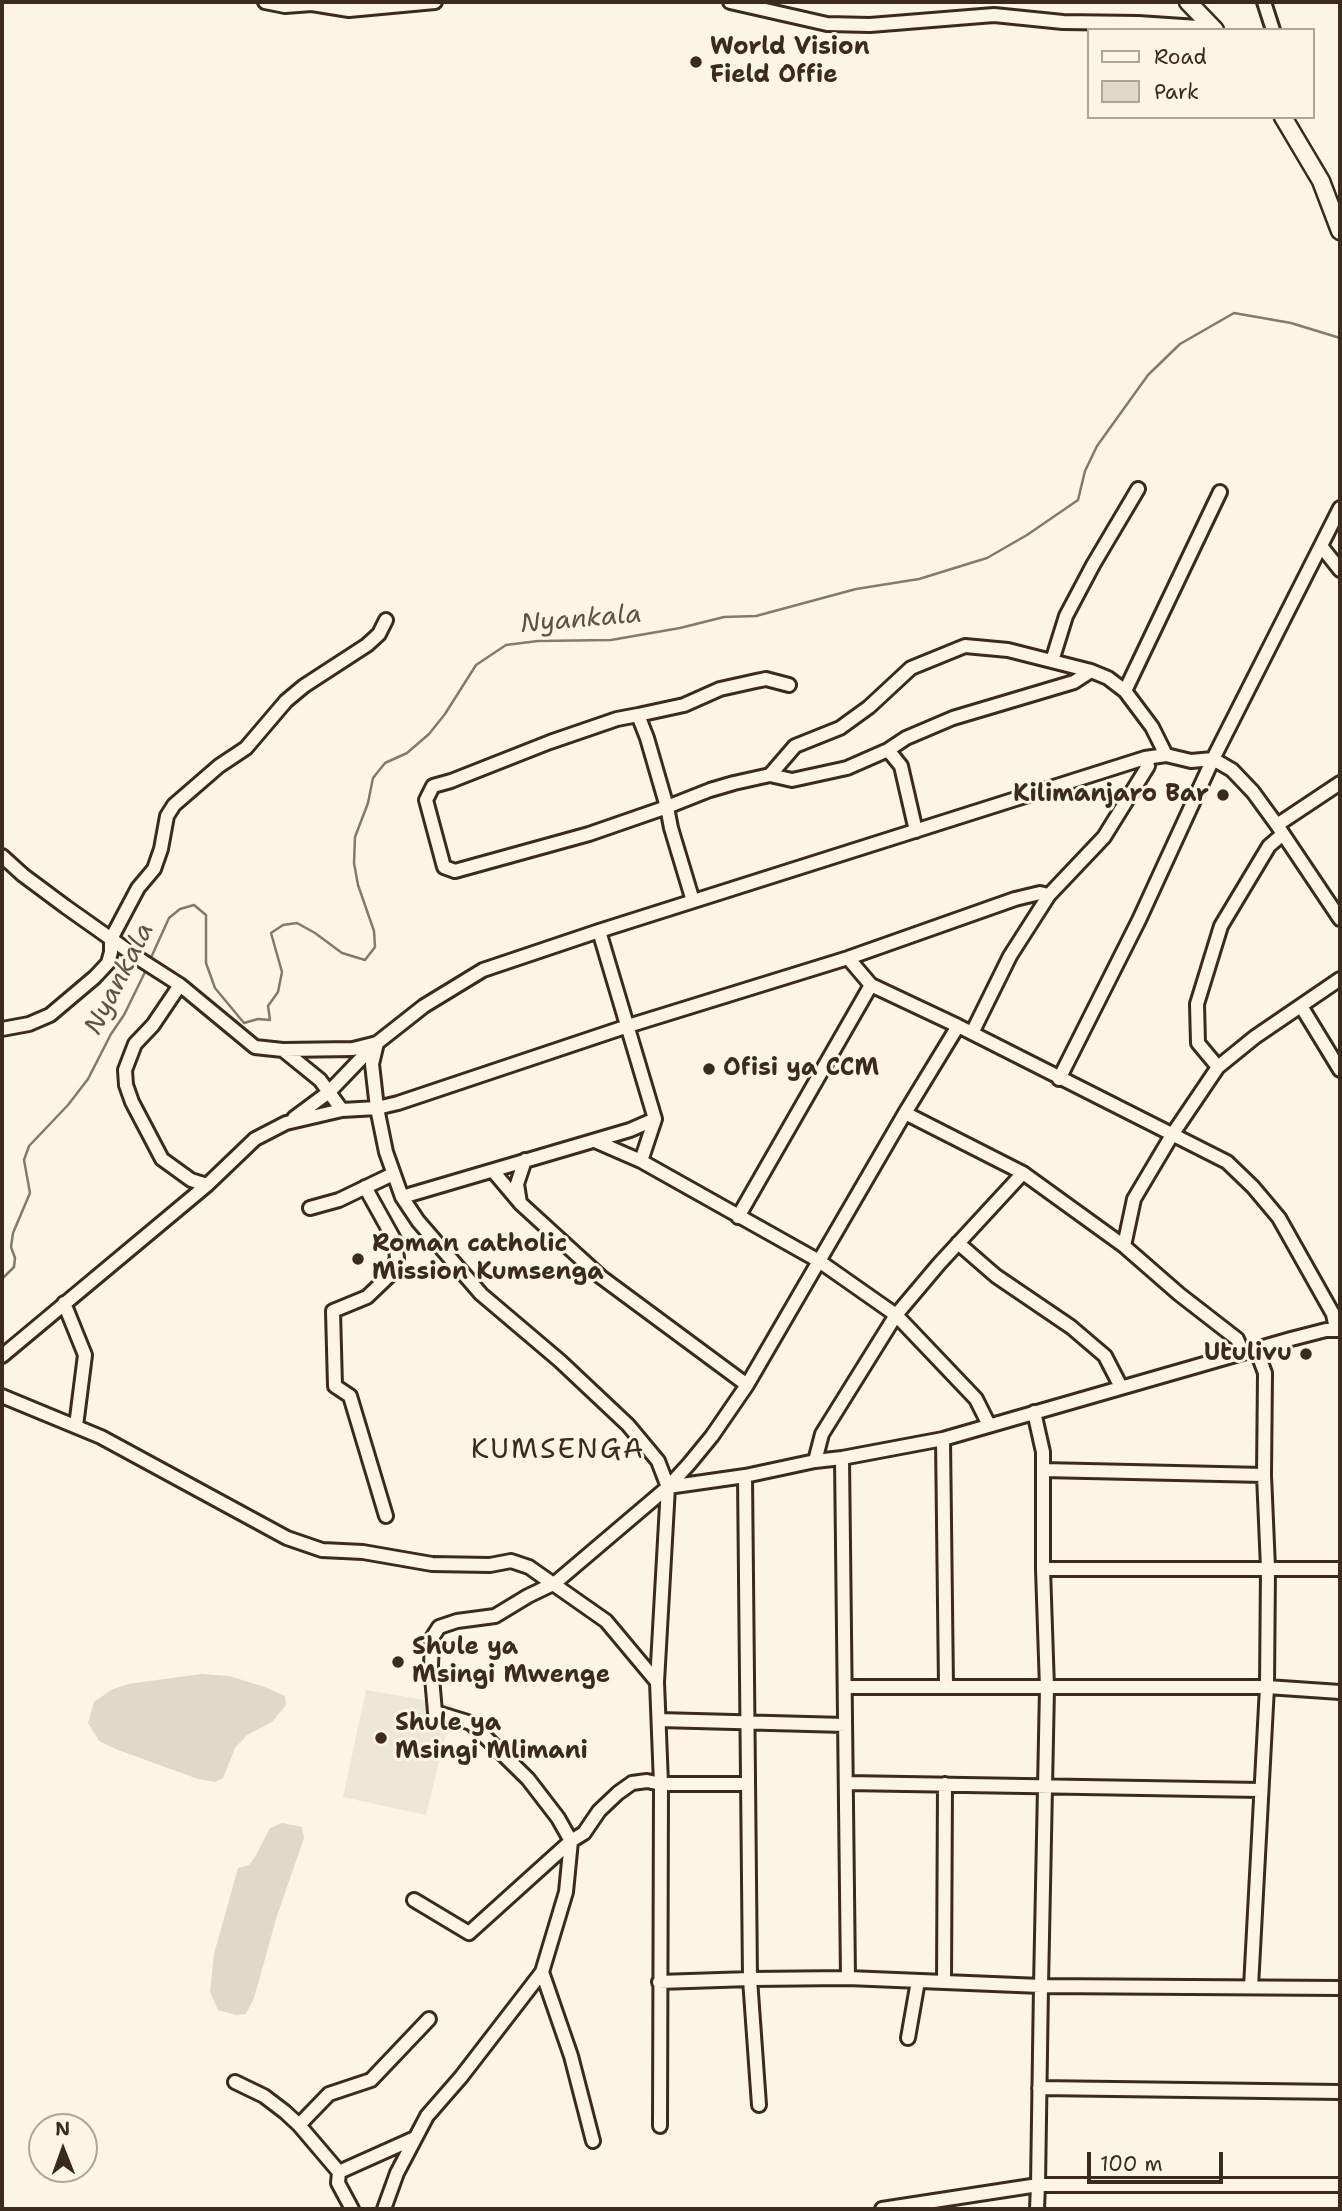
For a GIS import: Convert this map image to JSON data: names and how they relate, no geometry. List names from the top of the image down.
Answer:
{
  "districts": ["KUMSENGA"],
  "water": ["Nyankala"],
  "places": [
    "World Vision Field Offie",
    "Kilimanjaro Bar",
    "Ofisi ya CCM",
    "Roman catholic Mission Kumsenga",
    "Utulivu",
    "Shule ya Msingi Mwenge",
    "Shule ya Msingi Mlimani"
  ],
  "legend": ["Road", "Park"],
  "scale_bar": "100 m",
  "north": "top"
}
